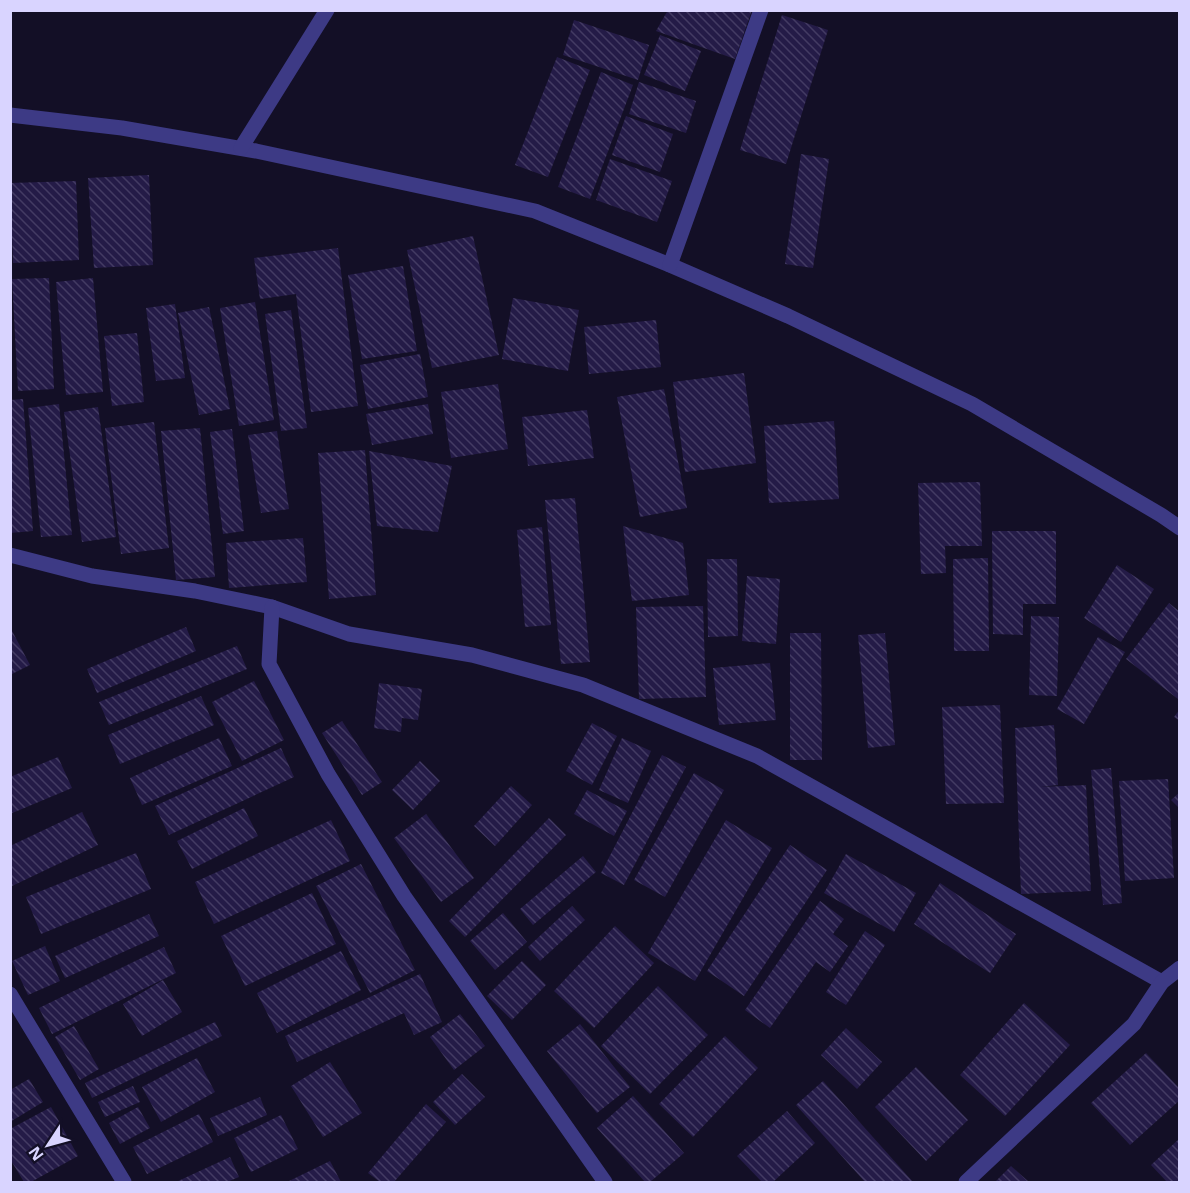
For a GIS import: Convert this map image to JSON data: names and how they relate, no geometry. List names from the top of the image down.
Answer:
{
  "north": "bottom left"
}
